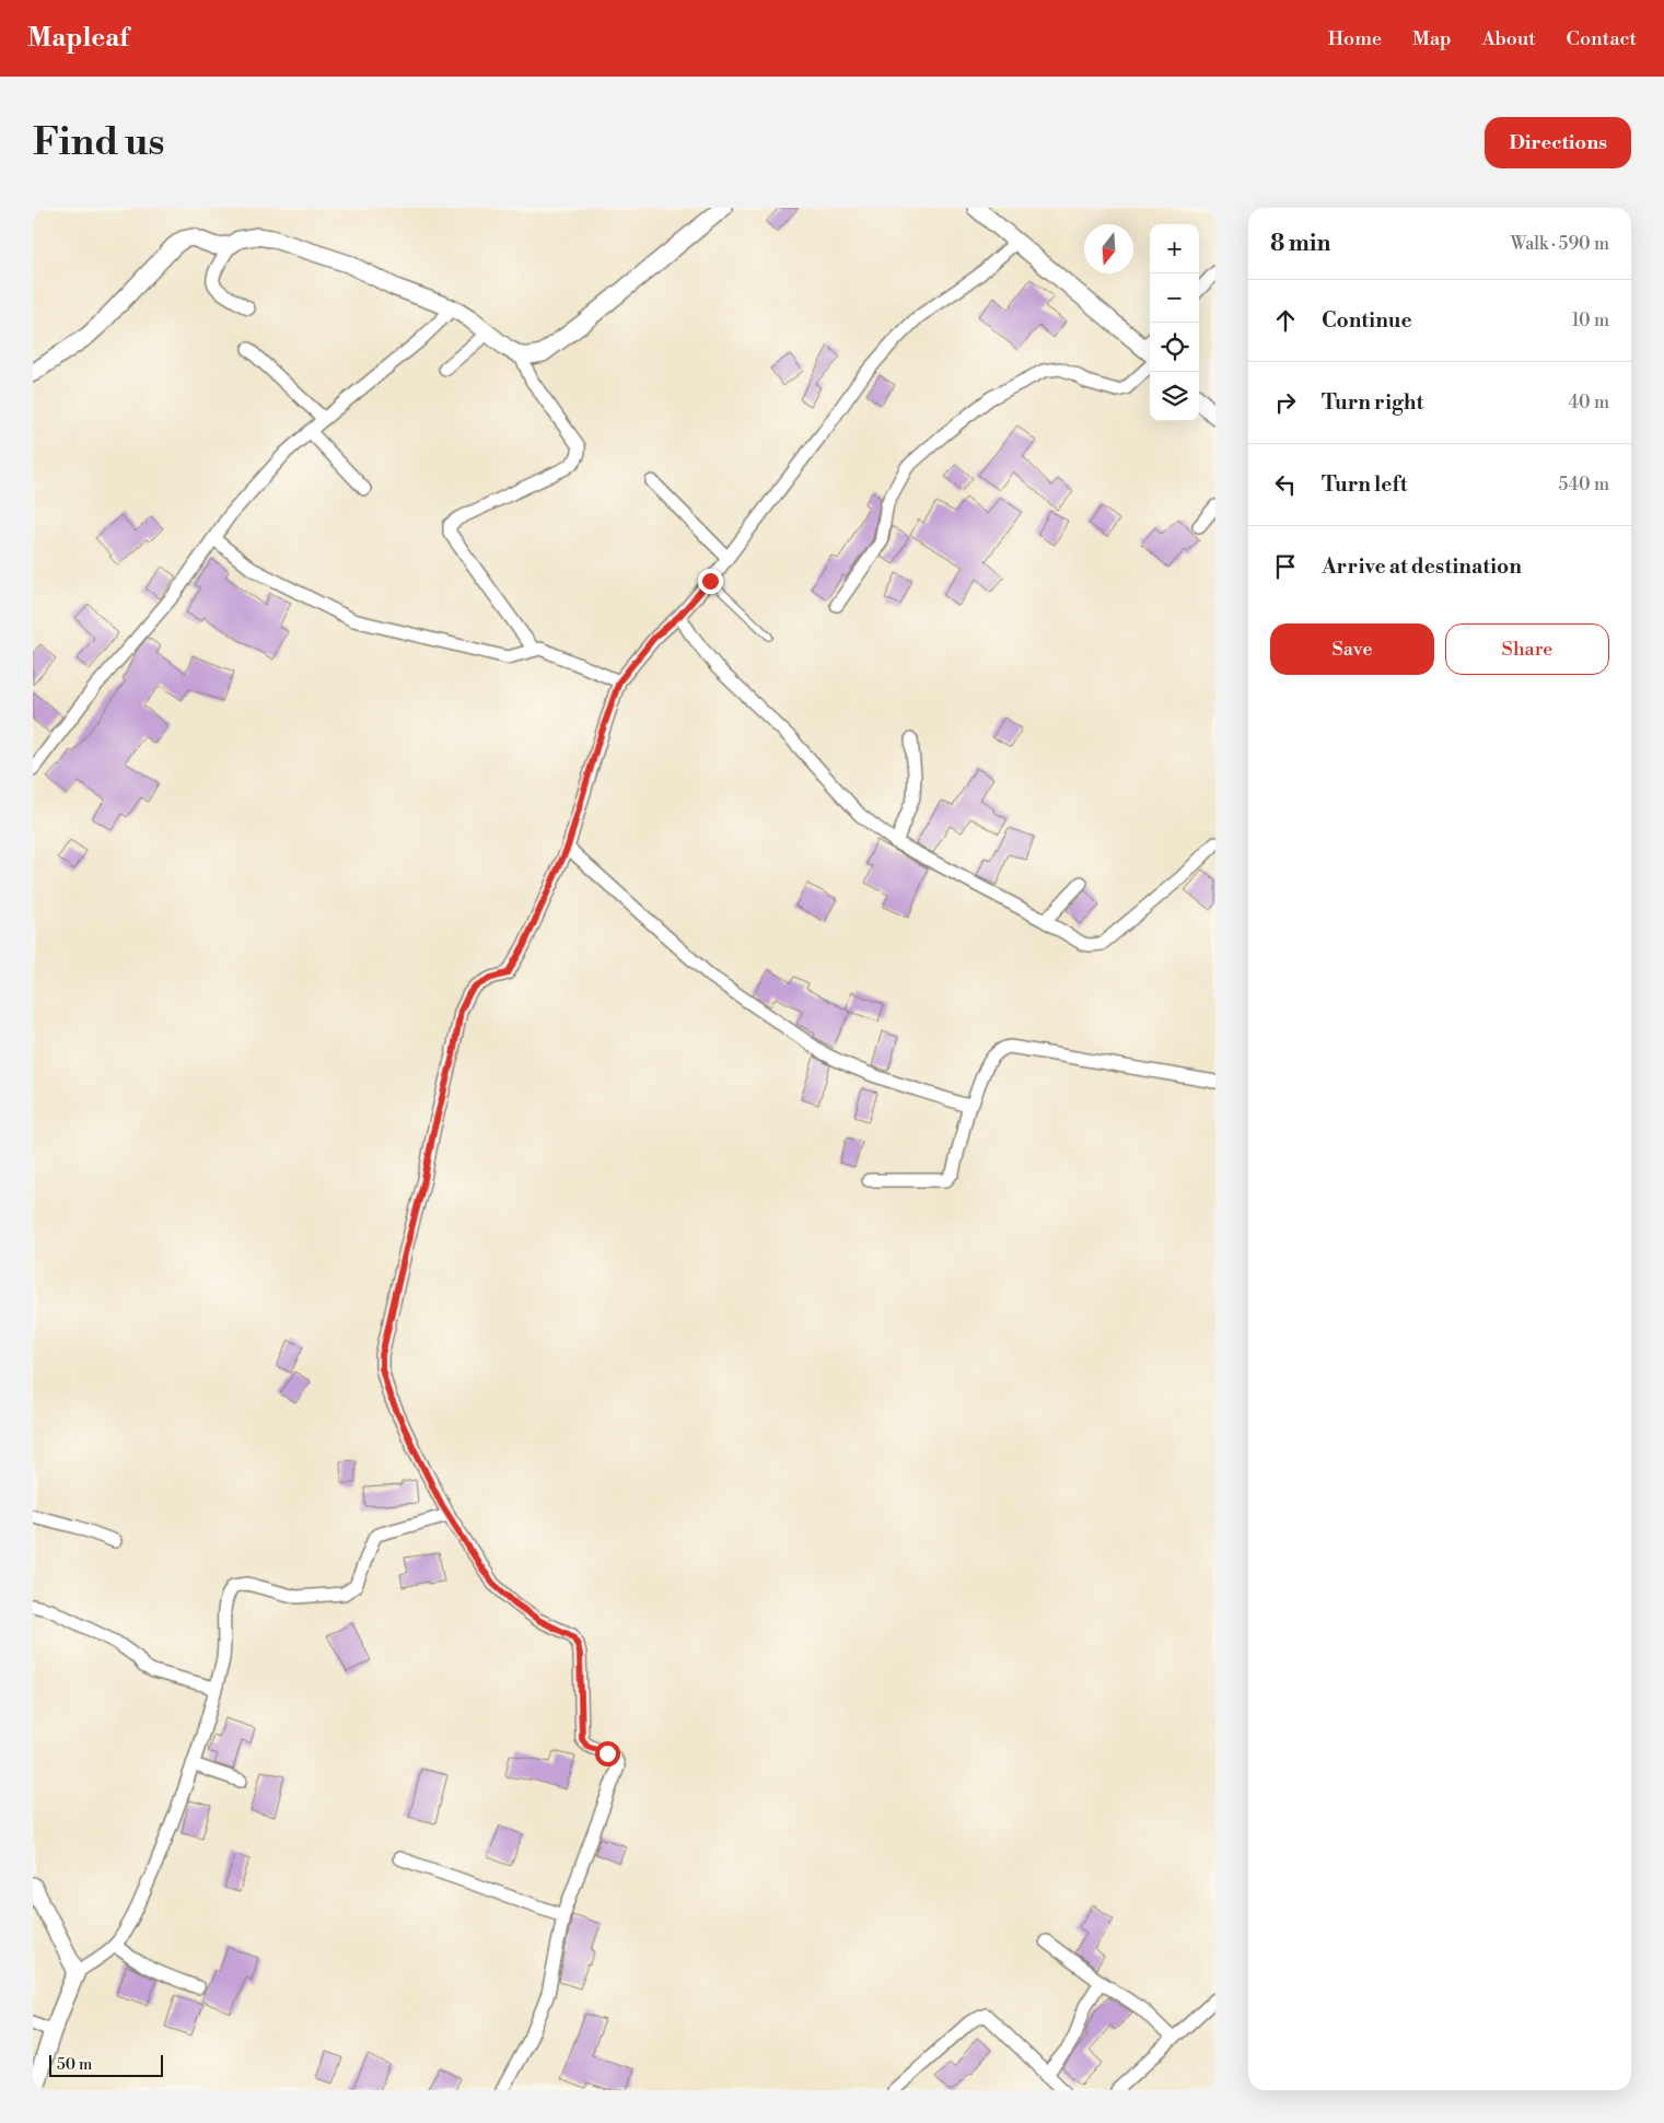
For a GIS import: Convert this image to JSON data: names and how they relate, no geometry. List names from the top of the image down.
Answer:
{
  "scale_bar": "50 m",
  "north": "bottom",
  "page": {
    "header": "Mapleaf",
    "nav": [
      "Home",
      "Map",
      "About",
      "Contact"
    ],
    "buttons": [
      "Directions",
      ["Save", "Share"]
    ],
    "title": "Find us",
    "heading": ["8 min", "Walk · 590 m"],
    "map_buttons": ["+", "−"],
    "list": [
      ["Continue", "10 m"],
      ["Turn right", "40 m"],
      ["Turn left", "540 m"],
      "Arrive at destination"
    ],
    "scale": "50 m"
  }
}
